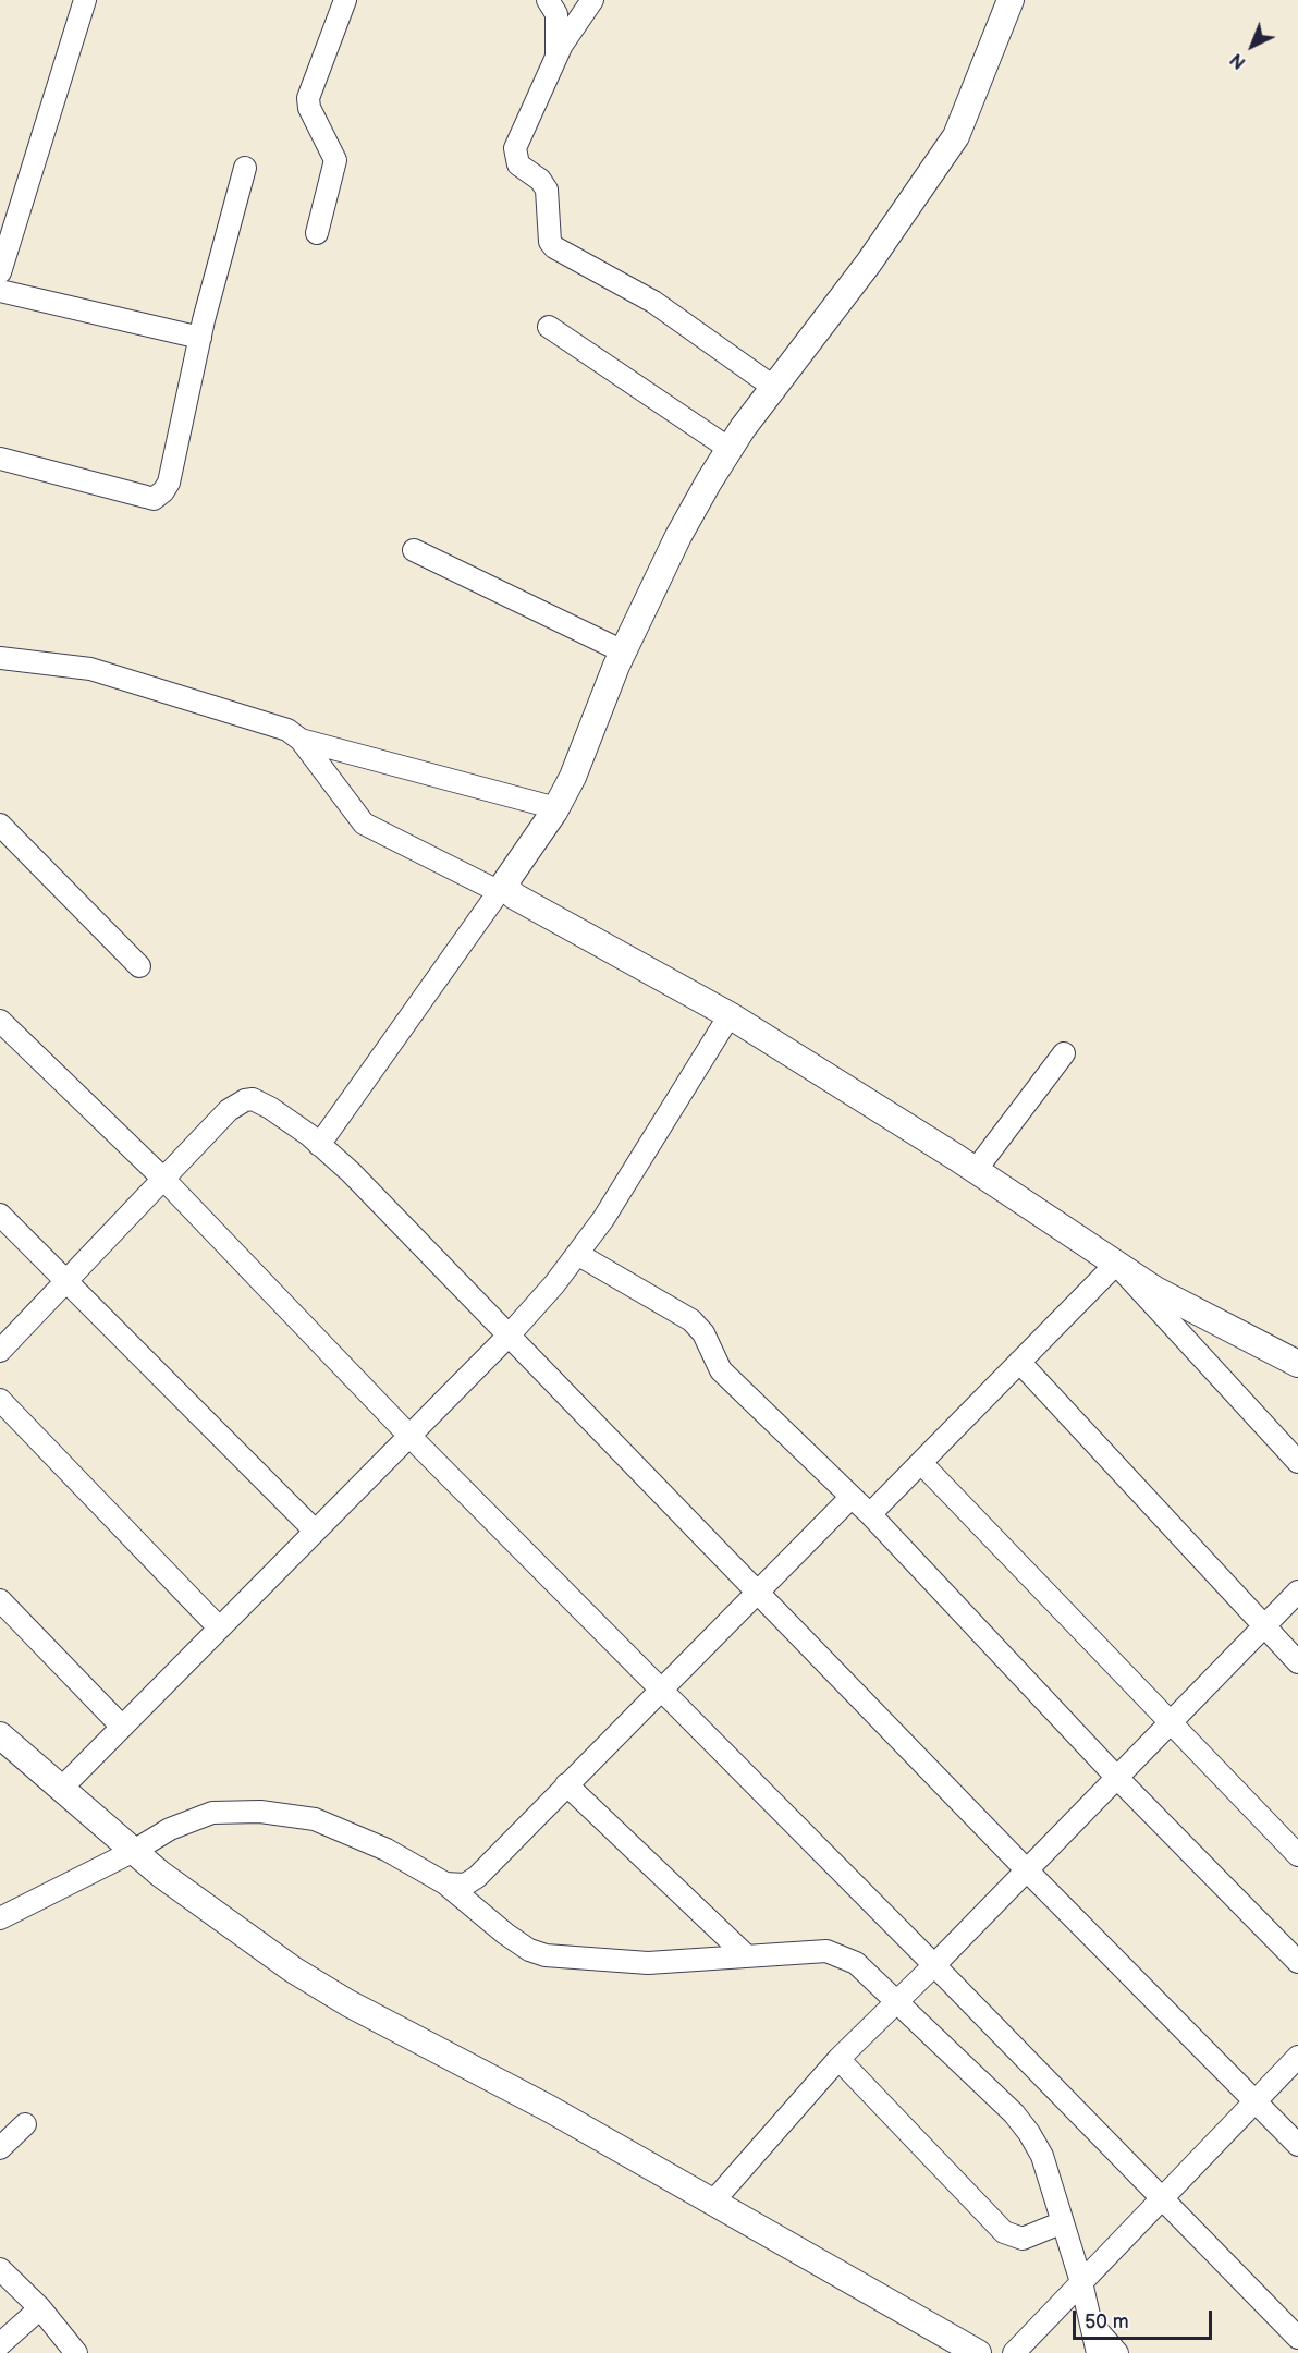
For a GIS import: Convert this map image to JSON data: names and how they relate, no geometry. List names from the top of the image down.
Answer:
{
  "scale_bar": "50 m",
  "north": "bottom left"
}
